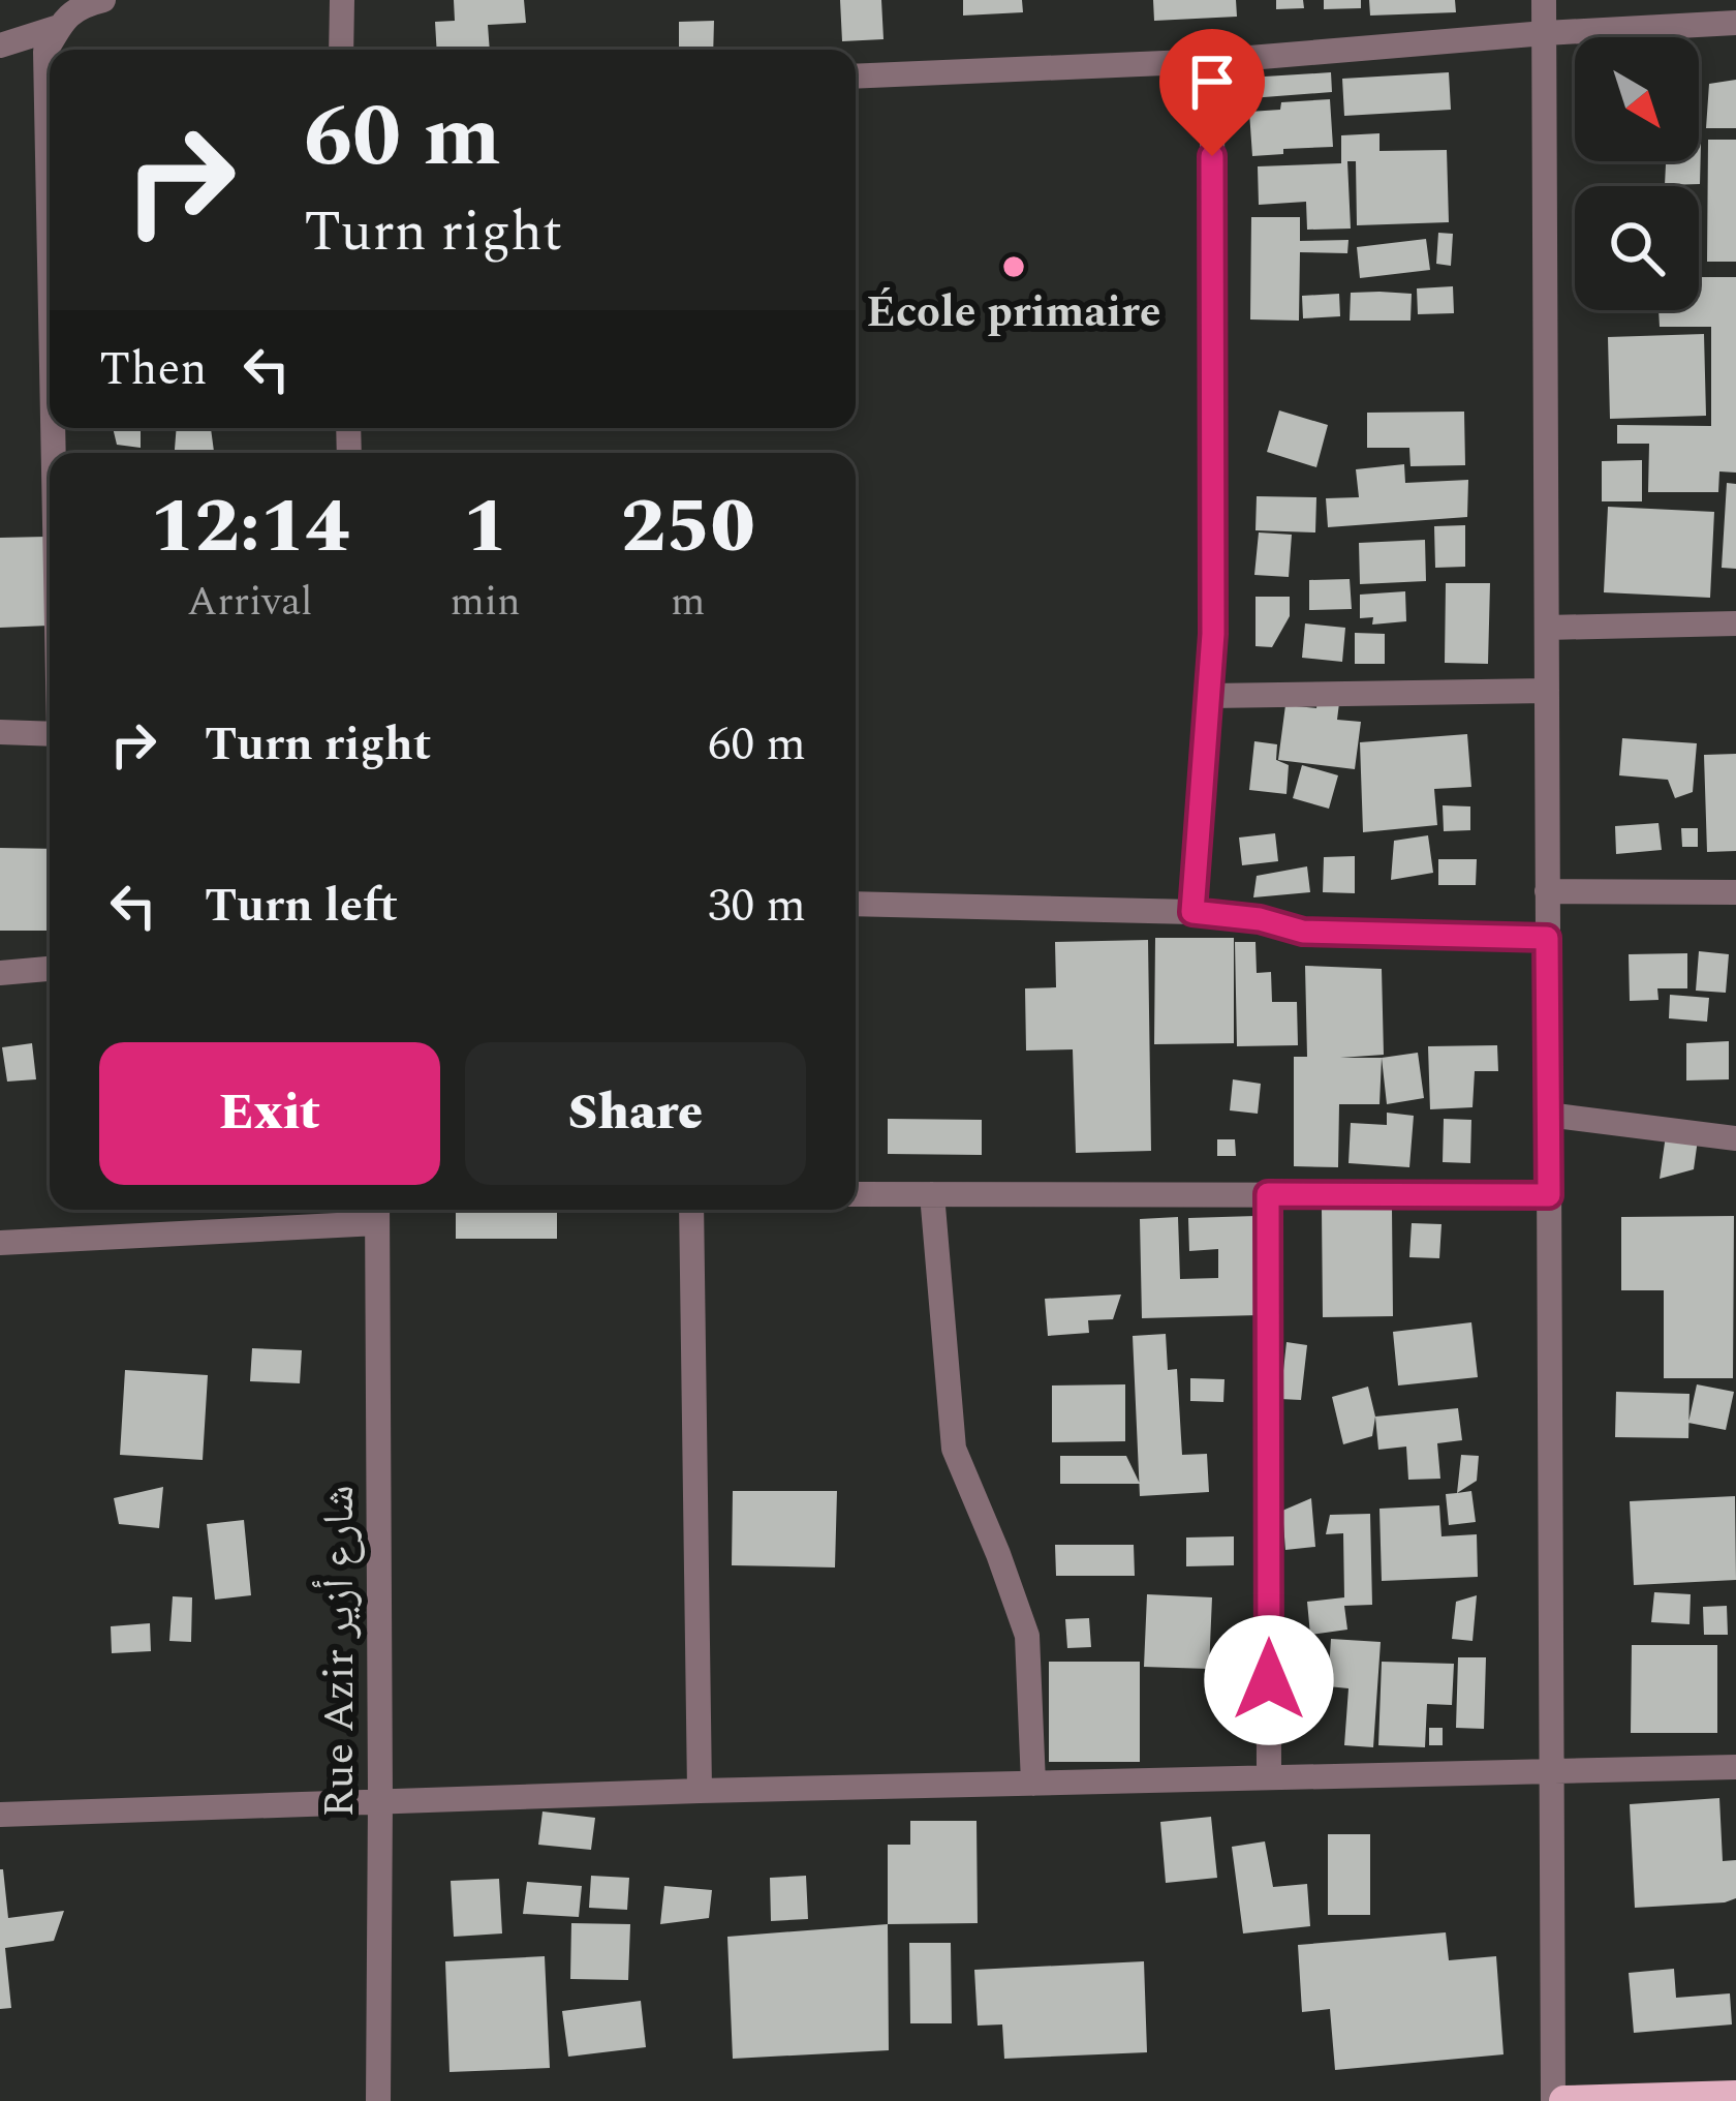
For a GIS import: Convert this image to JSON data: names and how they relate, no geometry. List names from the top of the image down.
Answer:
{
  "streets": {
    "street": ["Rue Azir شارع أزير"]
  },
  "places": ["École primaire"],
  "north": "bottom right",
  "page": {
    "turn": ["60 m", "Turn right"],
    "then": "Then",
    "eta": [
      "12:14",
      "Arrival",
      "1",
      "min",
      "250",
      "m"
    ],
    "list": [
      {
        "name": "Turn right",
        "value": "60 m"
      },
      {
        "name": "Turn left",
        "value": "30 m"
      }
    ],
    "buttons": ["Exit", "Share"]
  }
}
